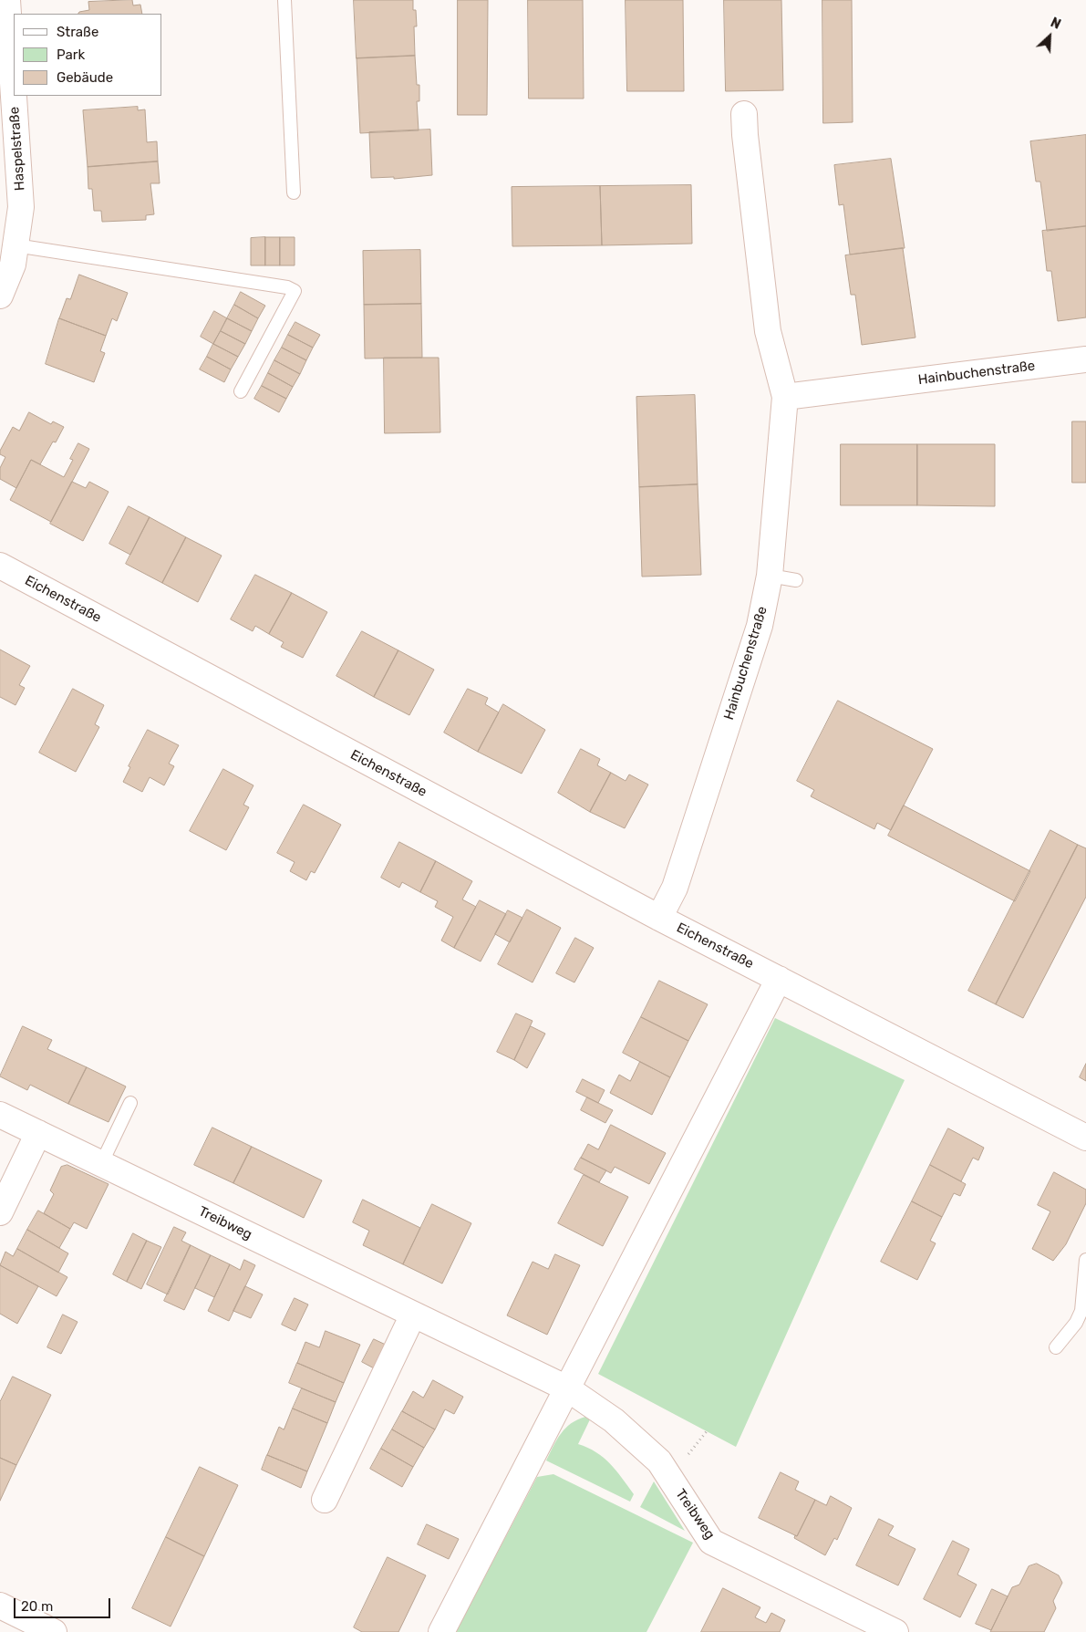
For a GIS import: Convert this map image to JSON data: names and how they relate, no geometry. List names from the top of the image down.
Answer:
{
  "streets": {
    "street": [
      "Haspelstraße",
      "Hainbuchenstraße",
      "Eichenstraße",
      "Treibweg"
    ]
  },
  "crossings": [
    ["Hainbuchenstraße", "Eichenstraße"]
  ],
  "legend": ["Straße", "Park", "Gebäude"],
  "scale_bar": "20 m",
  "north": "top right"
}
